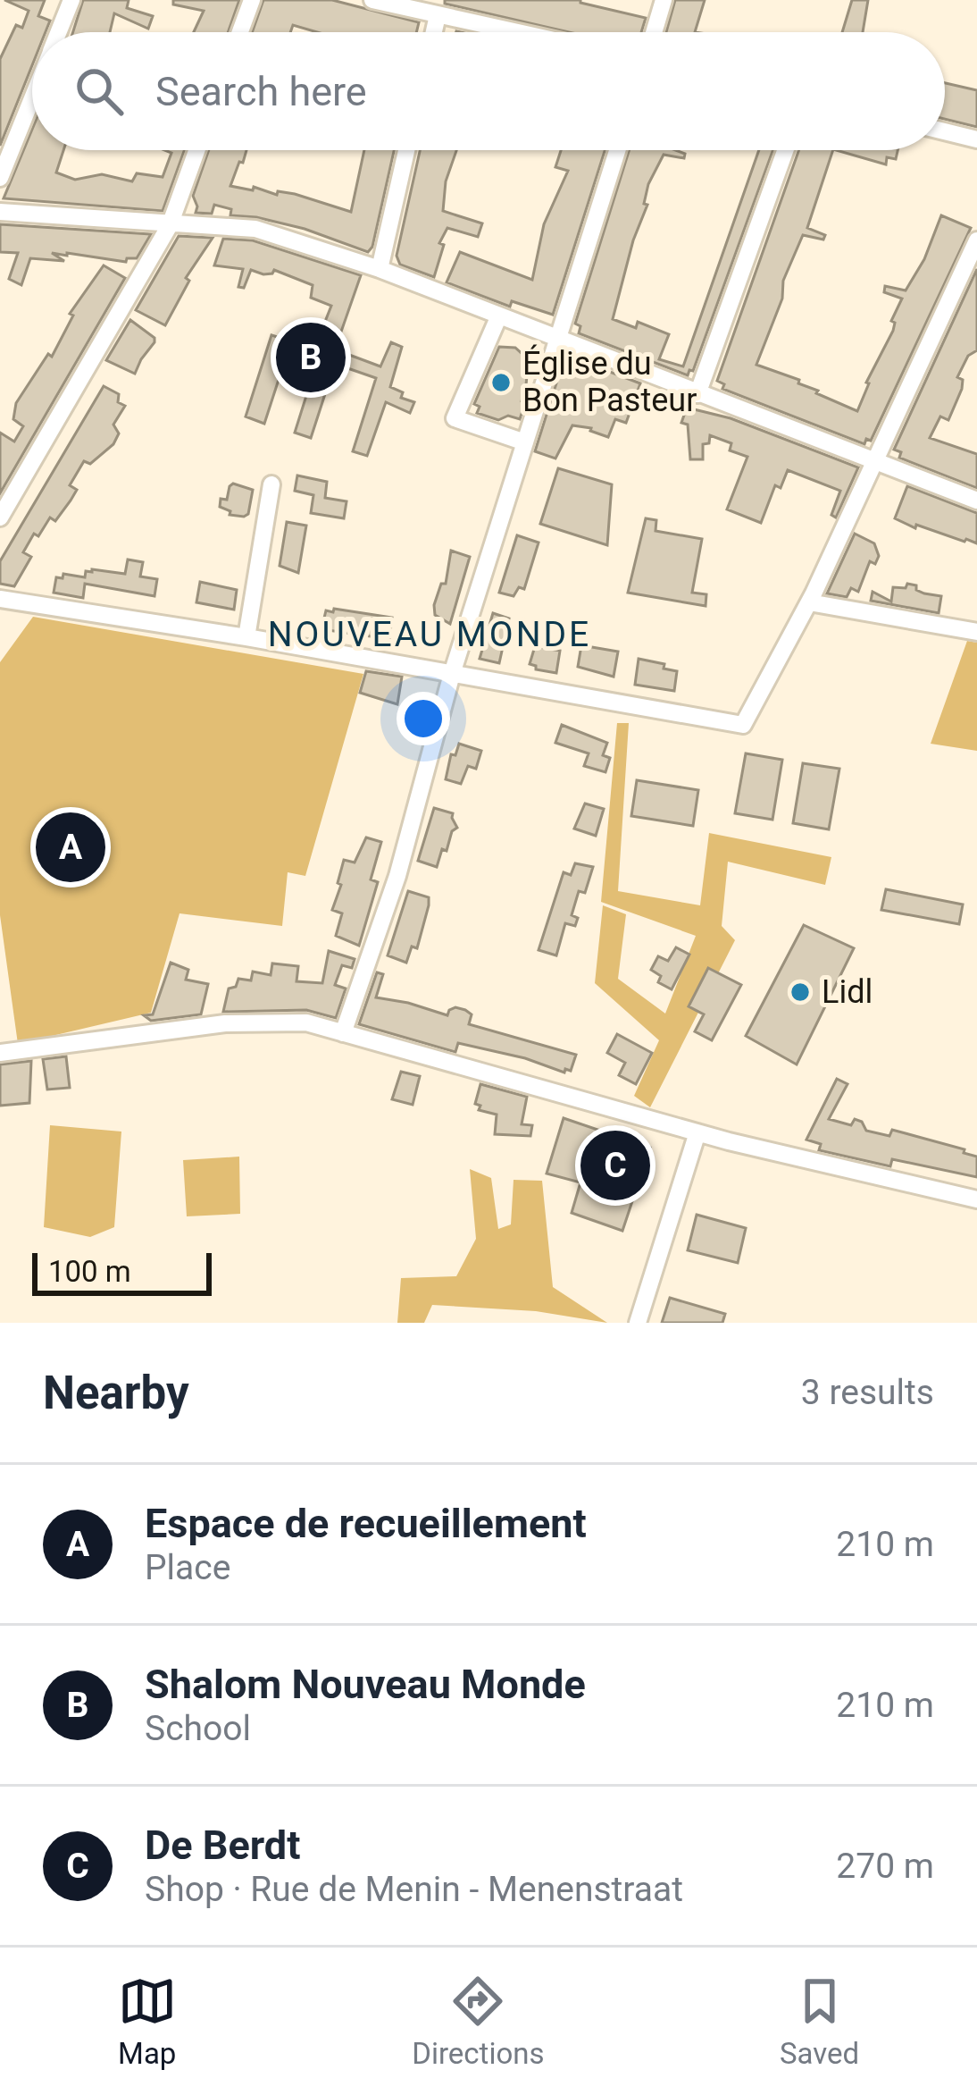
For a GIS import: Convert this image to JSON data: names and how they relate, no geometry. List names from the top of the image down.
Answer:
{
  "districts": ["NOUVEAU MONDE"],
  "places": ["Église du Bon Pasteur", "Lidl"],
  "scale_bar": "100 m",
  "page": {
    "search": "Search here",
    "pins": ["B", "A", "C"],
    "scale": "100 m",
    "heading": ["Nearby", "3 results"],
    "list": [
      {
        "mark": "A",
        "name": "Espace de recueillement",
        "note": "Place",
        "value": "210 m"
      },
      {
        "mark": "B",
        "name": "Shalom Nouveau Monde",
        "note": "School",
        "value": "210 m"
      },
      {
        "mark": "C",
        "name": "De Berdt",
        "note": "Shop · Rue de Menin - Menenstraat",
        "value": "270 m"
      }
    ],
    "nav": ["Map", "Directions", "Saved"]
  }
}
